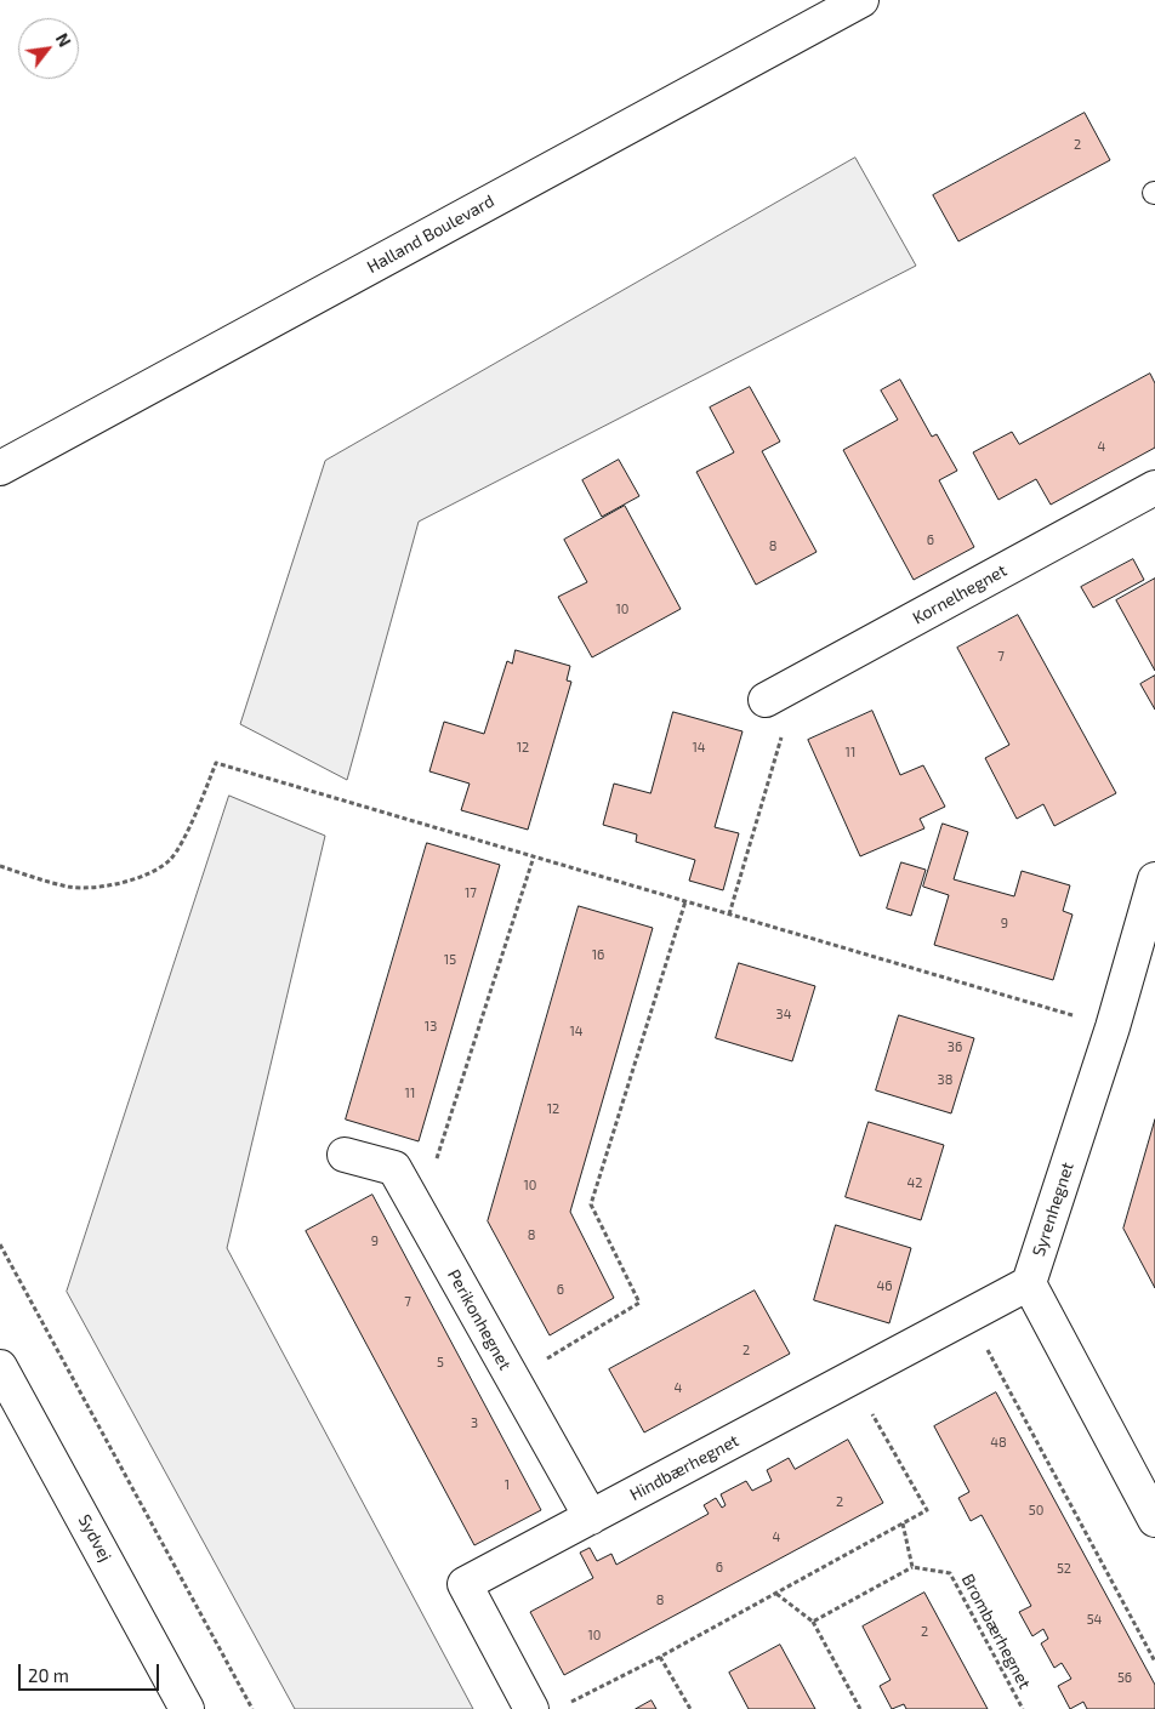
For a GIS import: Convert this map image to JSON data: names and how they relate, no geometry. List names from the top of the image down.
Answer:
{
  "streets": {
    "street": [
      "Halland Boulevard",
      "Kornelhegnet",
      "Syrenhegnet",
      "Perikonhegnet",
      "Hindbærhegnet",
      "Sydvej"
    ],
    "path": ["Brombærhegnet"]
  },
  "crossings": [
    ["Syrenhegnet", "Hindbærhegnet"],
    ["Perikonhegnet", "Hindbærhegnet"]
  ],
  "house_numbers": [
    "2",
    "4",
    "6",
    "8",
    "10",
    "7",
    "12",
    "14",
    "11",
    "17",
    "9",
    "16",
    "15",
    "34",
    "13",
    "14",
    "36",
    "38",
    "11",
    "12",
    "42",
    "10",
    "8",
    "9",
    "46",
    "6",
    "7",
    "2",
    "5",
    "4",
    "3",
    "48",
    "1",
    "2",
    "50",
    "4",
    "6",
    "52",
    "8",
    "54",
    "2",
    "10",
    "56"
  ],
  "scale_bar": "20 m",
  "north": "top right"
}
